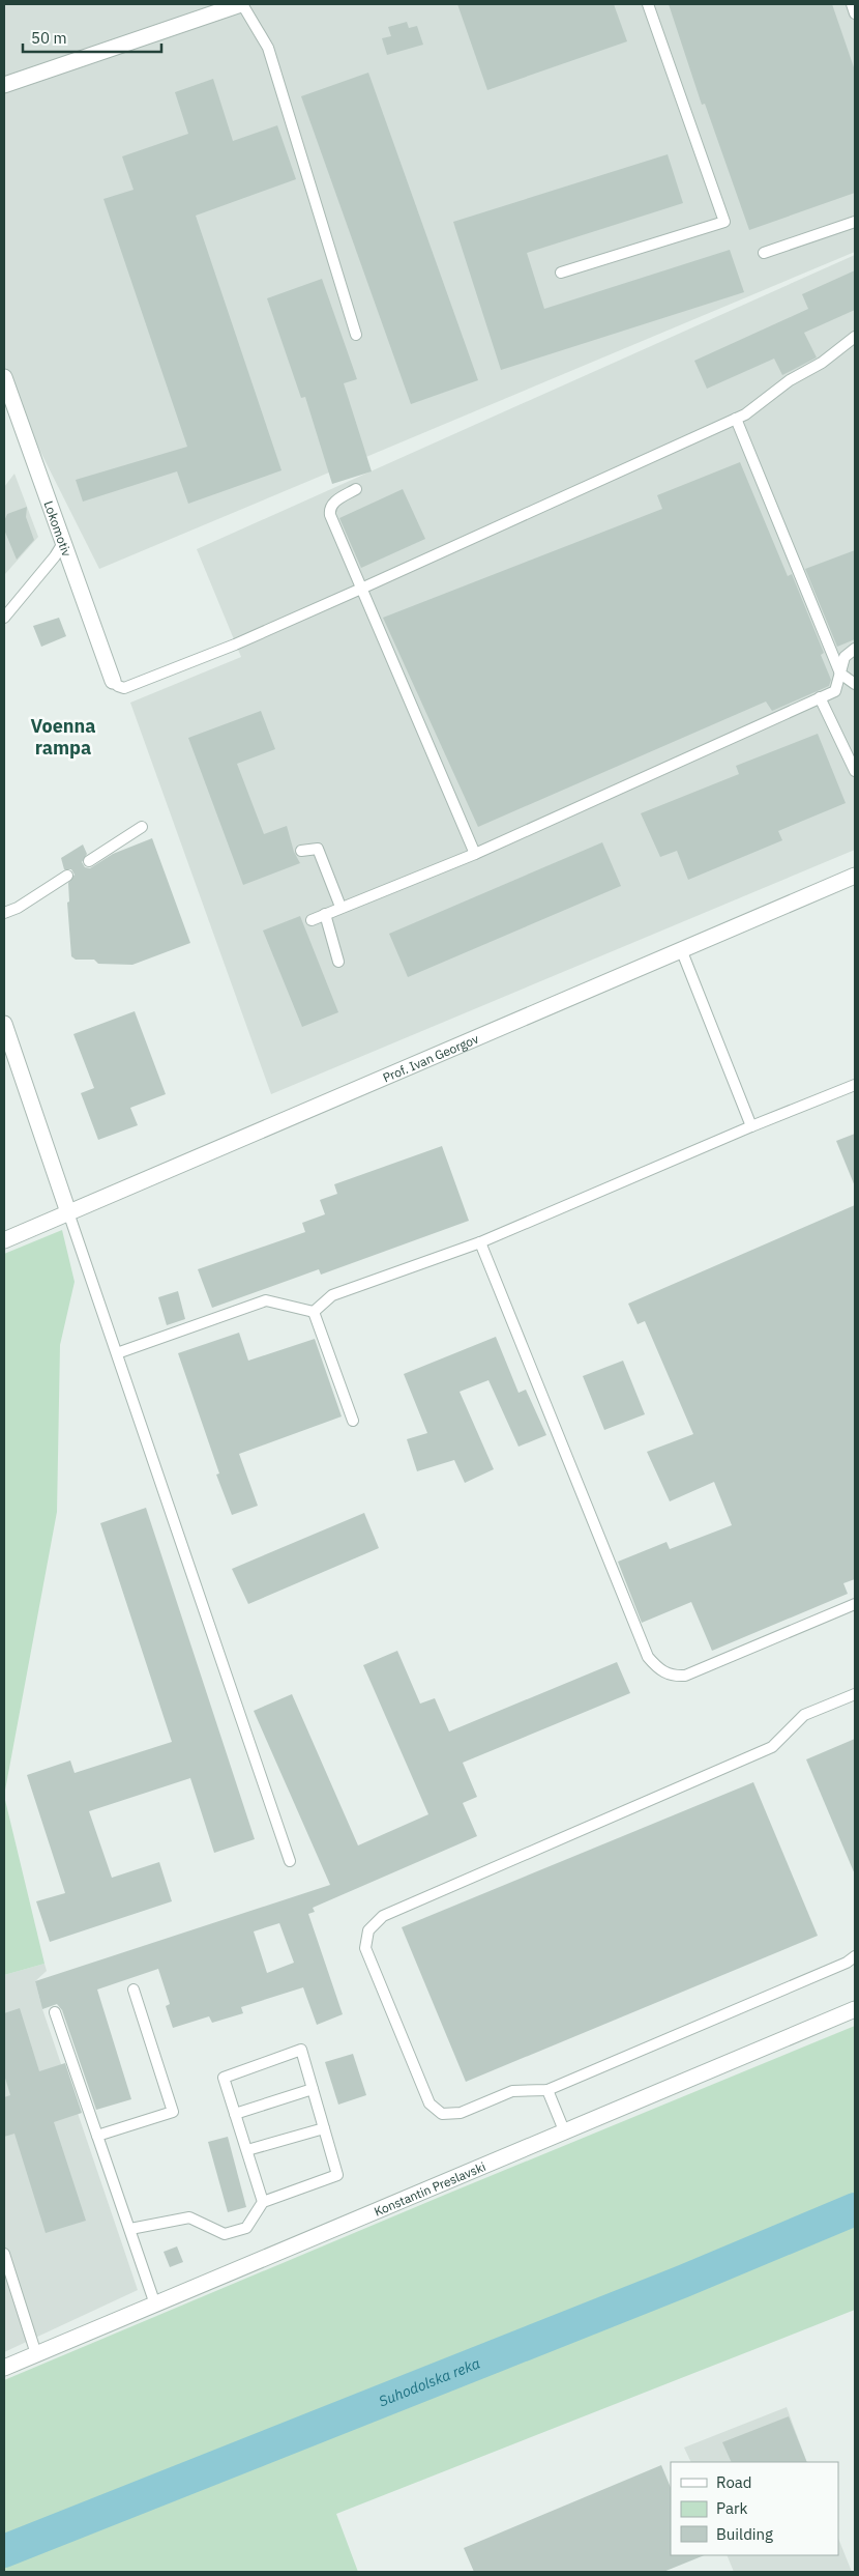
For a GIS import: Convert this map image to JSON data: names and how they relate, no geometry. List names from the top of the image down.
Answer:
{
  "streets": {
    "street": ["Lokomotiv", "Prof. Ivan Georgov", "Konstantin Preslavski"]
  },
  "districts": ["Voenna rampa"],
  "water": ["Suhodolska reka"],
  "legend": ["Road", "Park", "Building"],
  "scale_bar": "50 m"
}
